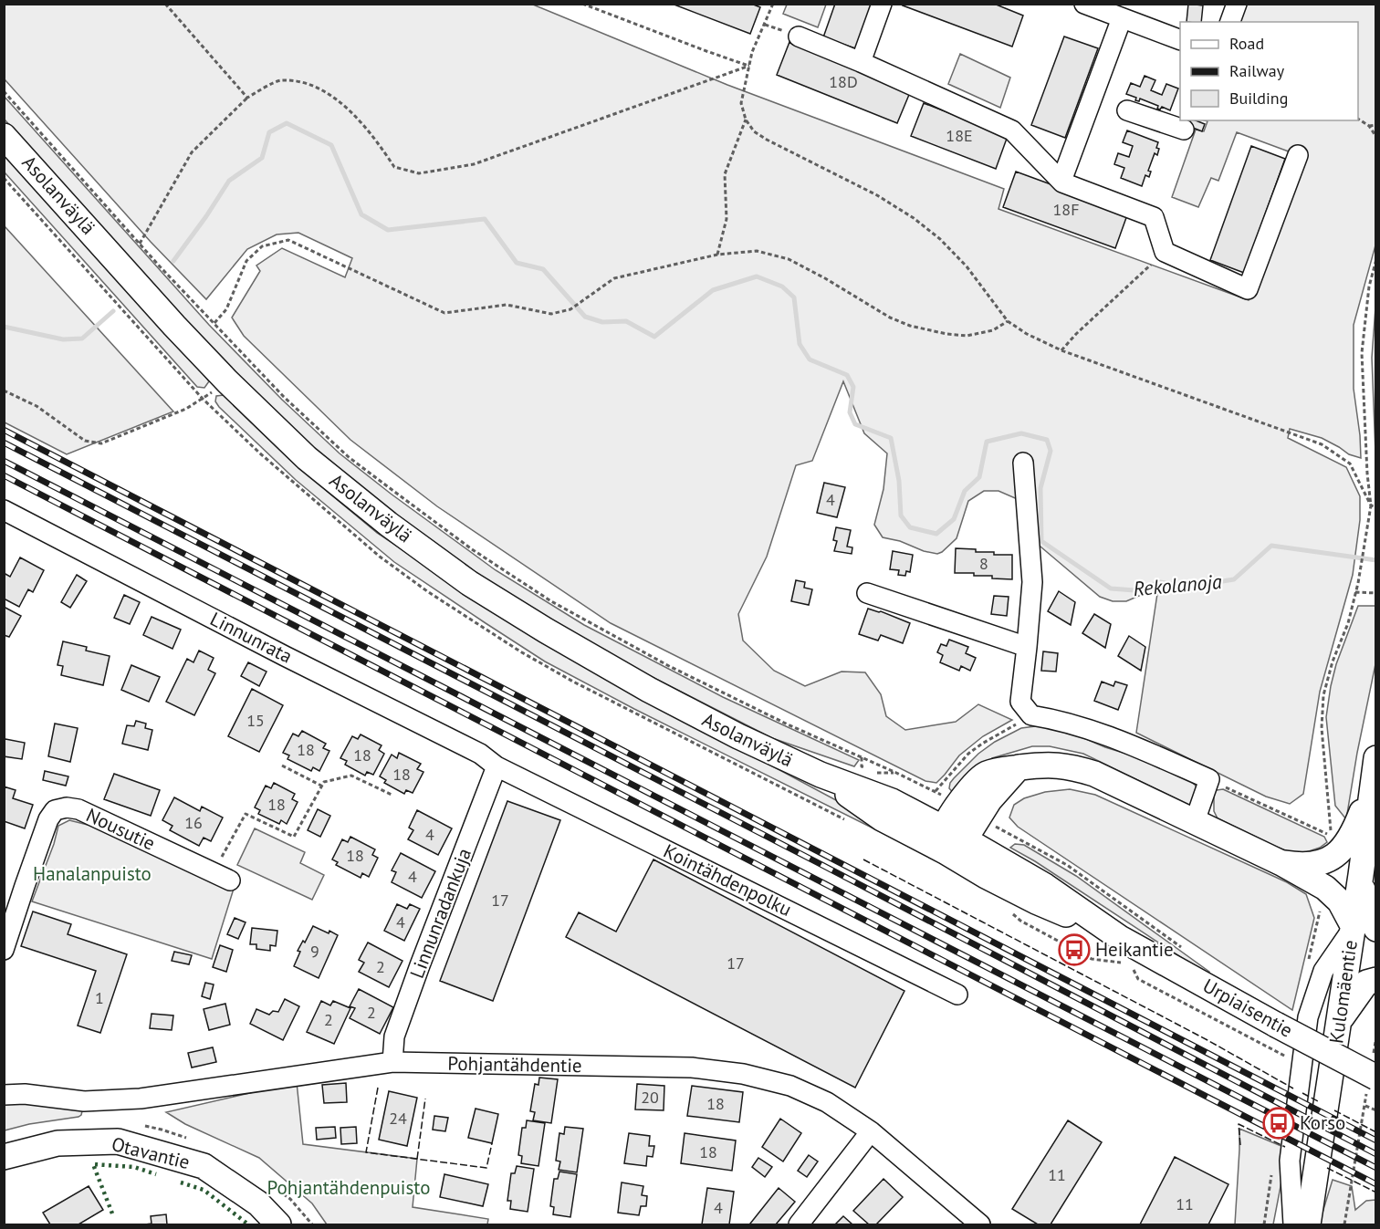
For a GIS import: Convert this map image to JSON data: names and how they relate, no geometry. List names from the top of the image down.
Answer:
{
  "streets": {
    "main road": [
      "Asolanväylä",
      "Kulomäentie",
      "Urpiaisentie",
      "Otavantie"
    ],
    "street": [
      "Linnunrata",
      "Nousutie",
      "Kointähdenpolku",
      "Linnunradankuja",
      "Pohjantähdentie"
    ]
  },
  "crossings": [
    ["Asolanväylä", "Urpiaisentie"],
    ["Linnunrata", "Kointähdenpolku"],
    ["Linnunrata", "Linnunradankuja"],
    ["Kointähdenpolku", "Linnunradankuja"],
    ["Linnunradankuja", "Pohjantähdentie"]
  ],
  "water": ["Rekolanoja"],
  "parks": ["Hanalanpuisto", "Pohjantähdenpuisto"],
  "places": {
    "bus stop": ["Heikantie", "Korso"]
  },
  "house_numbers": [
    "18D",
    "18E",
    "18F",
    "4",
    "8",
    "15",
    "18",
    "18",
    "18",
    "18",
    "16",
    "4",
    "18",
    "4",
    "17",
    "4",
    "9",
    "17",
    "2",
    "1",
    "2",
    "2",
    "20",
    "18",
    "24",
    "18",
    "11",
    "11",
    "4"
  ],
  "legend": ["Road", "Railway", "Building"]
}
